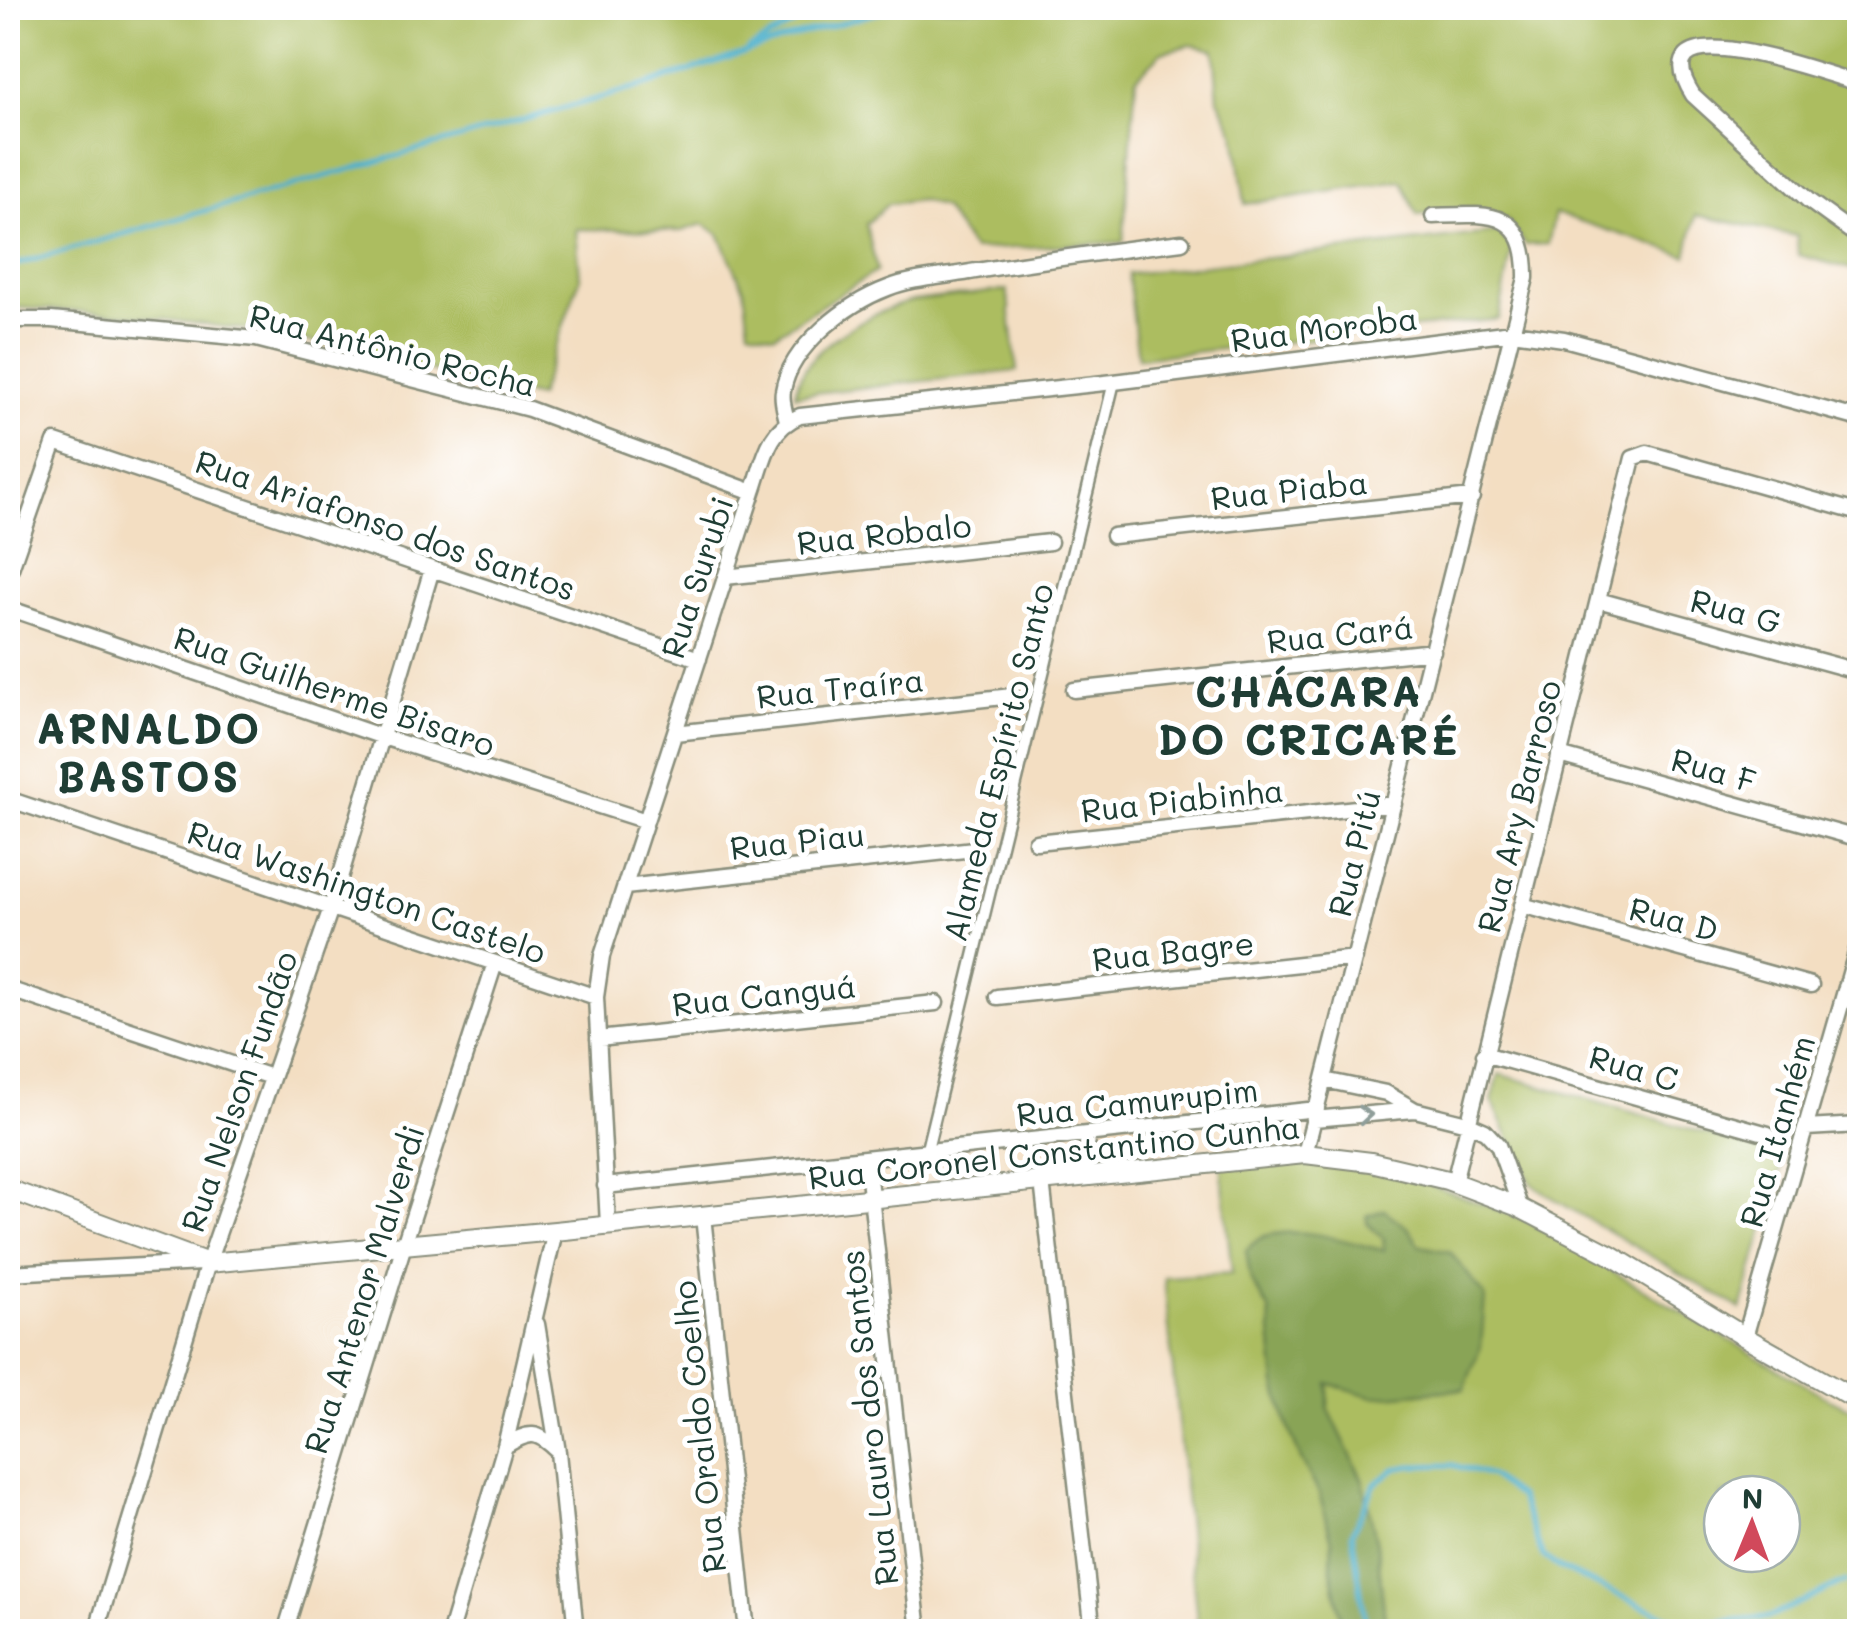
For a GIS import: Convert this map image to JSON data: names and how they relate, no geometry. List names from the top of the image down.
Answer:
{
  "streets": {
    "street": [
      "Rua Moroba",
      "Rua Antônio Rocha",
      "Rua Piaba",
      "Rua Ariafonso dos Santos",
      "Rua Robalo",
      "Rua Surubi",
      "Rua G",
      "Rua Cará",
      "Rua Traíra",
      "Rua Guilherme Bisaro",
      "Alameda Espírito Santo",
      "Rua F",
      "Rua Piabinha",
      "Rua Ary Barroso",
      "Rua Piau",
      "Rua Pitú",
      "Rua Washington Castelo",
      "Rua D",
      "Rua Bagre",
      "Rua Canguá",
      "Rua C",
      "Rua Nelson Fundão",
      "Rua Camurupim",
      "Rua Itanhém",
      "Rua Coronel Constantino Cunha",
      "Rua Antenor Malverdi",
      "Rua Lauro dos Santos",
      "Rua Oraldo Coelho"
    ]
  },
  "crossings": [
    ["Rua Moroba", "Rua Surubi"],
    ["Rua Moroba", "Alameda Espírito Santo"],
    ["Rua Moroba", "Rua Pitú"],
    ["Rua Antônio Rocha", "Rua Surubi"],
    ["Rua Piaba", "Rua Pitú"],
    ["Rua Ariafonso dos Santos", "Rua Surubi"],
    ["Rua Ariafonso dos Santos", "Rua Nelson Fundão"],
    ["Rua Robalo", "Rua Surubi"],
    ["Rua Surubi", "Rua Traíra"],
    ["Rua Surubi", "Rua Guilherme Bisaro"],
    ["Rua Surubi", "Rua Piau"],
    ["Rua Surubi", "Rua Washington Castelo"],
    ["Rua Surubi", "Rua Canguá"],
    ["Rua Surubi", "Rua Camurupim"],
    ["Rua Surubi", "Rua Coronel Constantino Cunha"],
    ["Rua G", "Rua Ary Barroso"],
    ["Rua Cará", "Rua Pitú"],
    ["Rua Guilherme Bisaro", "Rua Nelson Fundão"],
    ["Alameda Espírito Santo", "Rua Camurupim"],
    ["Rua F", "Rua Ary Barroso"],
    ["Rua Piabinha", "Rua Pitú"],
    ["Rua Ary Barroso", "Rua D"],
    ["Rua Ary Barroso", "Rua C"],
    ["Rua Ary Barroso", "Rua Coronel Constantino Cunha"],
    ["Rua Pitú", "Rua Bagre"],
    ["Rua Pitú", "Rua Camurupim"],
    ["Rua Pitú", "Rua Coronel Constantino Cunha"],
    ["Rua Washington Castelo", "Rua Nelson Fundão"],
    ["Rua Washington Castelo", "Rua Antenor Malverdi"],
    ["Rua Nelson Fundão", "Rua Coronel Constantino Cunha"],
    ["Rua Camurupim", "Rua Lauro dos Santos"],
    ["Rua Itanhém", "Rua Coronel Constantino Cunha"],
    ["Rua Coronel Constantino Cunha", "Rua Antenor Malverdi"],
    ["Rua Coronel Constantino Cunha", "Rua Lauro dos Santos"],
    ["Rua Coronel Constantino Cunha", "Rua Oraldo Coelho"]
  ],
  "districts": ["CHÁCARA DO CRICARÉ", "ARNALDO BASTOS"],
  "north": "top"
}
